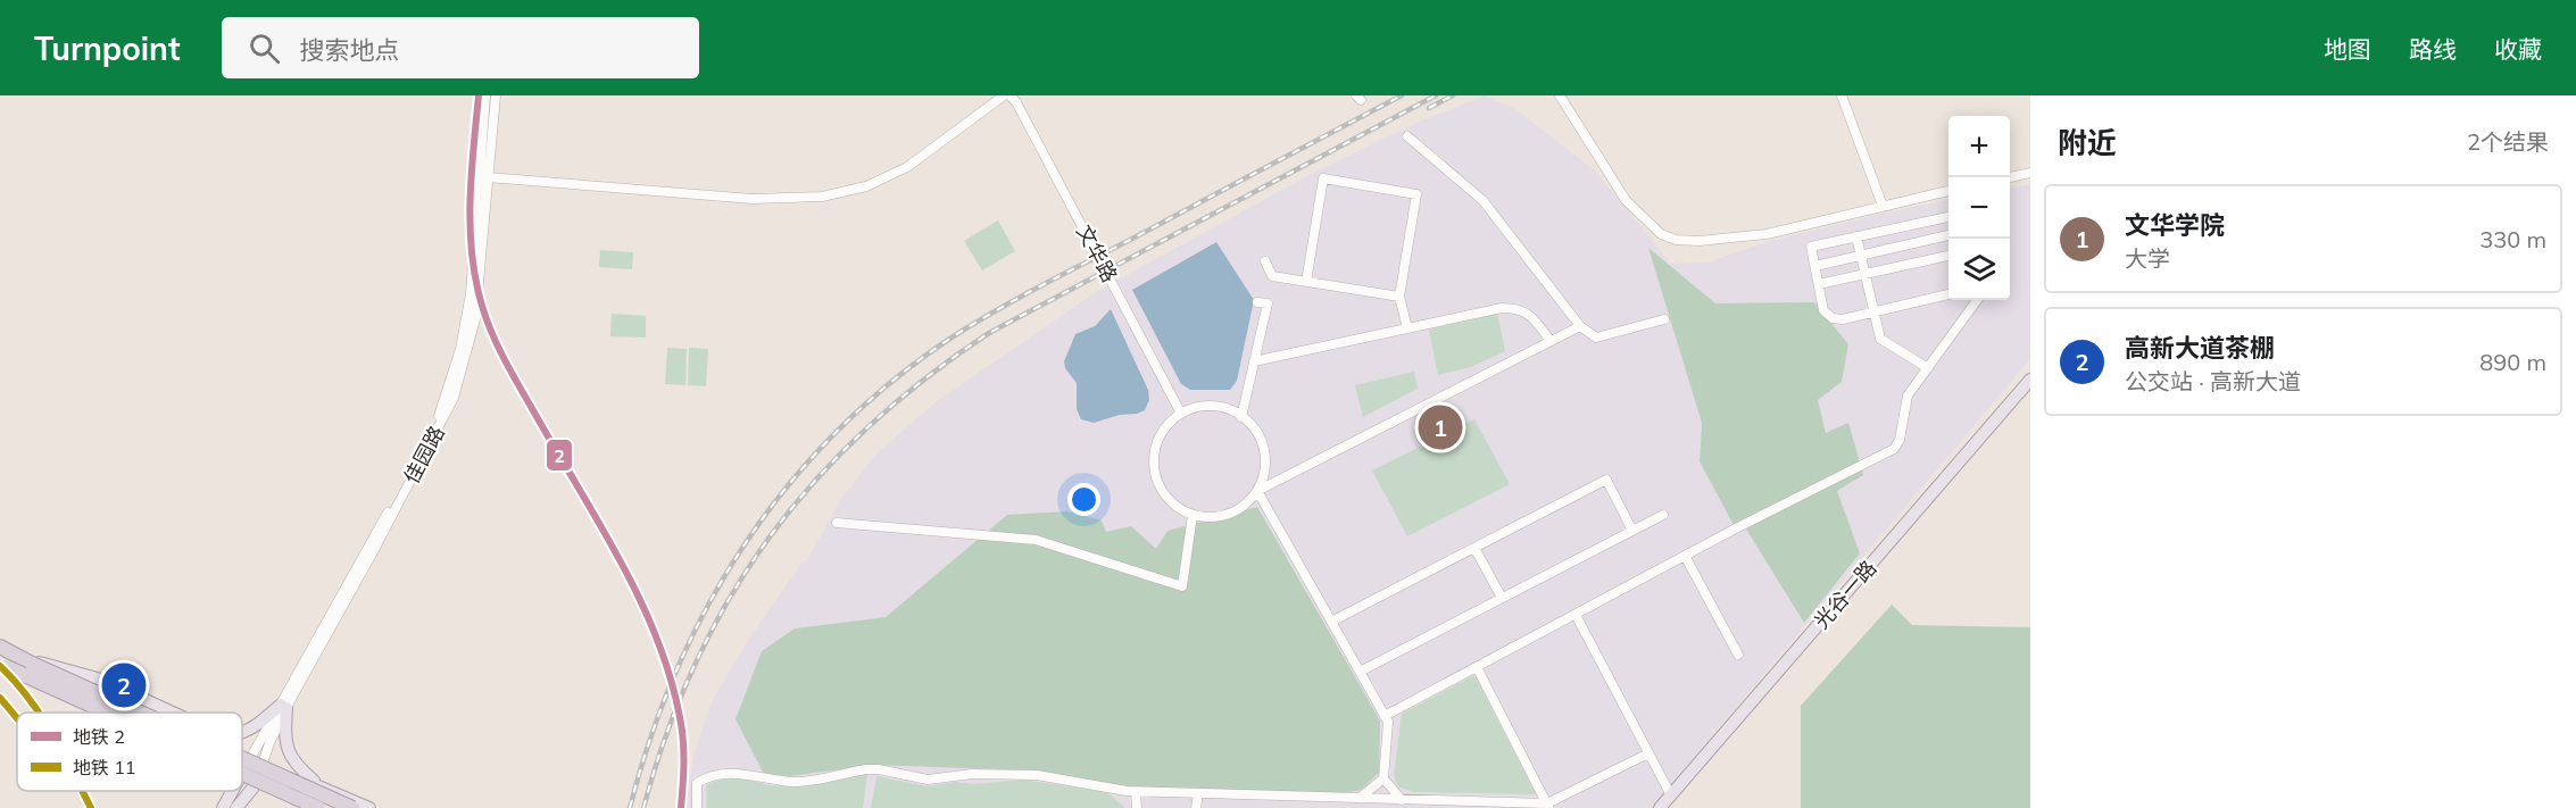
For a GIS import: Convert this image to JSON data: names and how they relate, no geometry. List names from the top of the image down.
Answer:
{
  "streets": {
    "main road": ["光谷一路"],
    "street": ["文华路", "佳园路"]
  },
  "lines": ["metro line 2", "metro line 11"],
  "legend": ["地铁 2", "地铁 11"],
  "page": {
    "header": "Turnpoint",
    "search": "搜索地点",
    "nav": ["地图", "路线", "收藏"],
    "heading": ["附近", "2个结果"],
    "map_buttons": ["+", "−"],
    "list": [
      {
        "mark": "1",
        "name": "文华学院",
        "note": "大学",
        "value": "330 m"
      },
      {
        "mark": "2",
        "name": "高新大道茶棚",
        "note": "公交站 · 高新大道",
        "value": "890 m"
      }
    ],
    "pins": ["1", "2"]
  }
}
